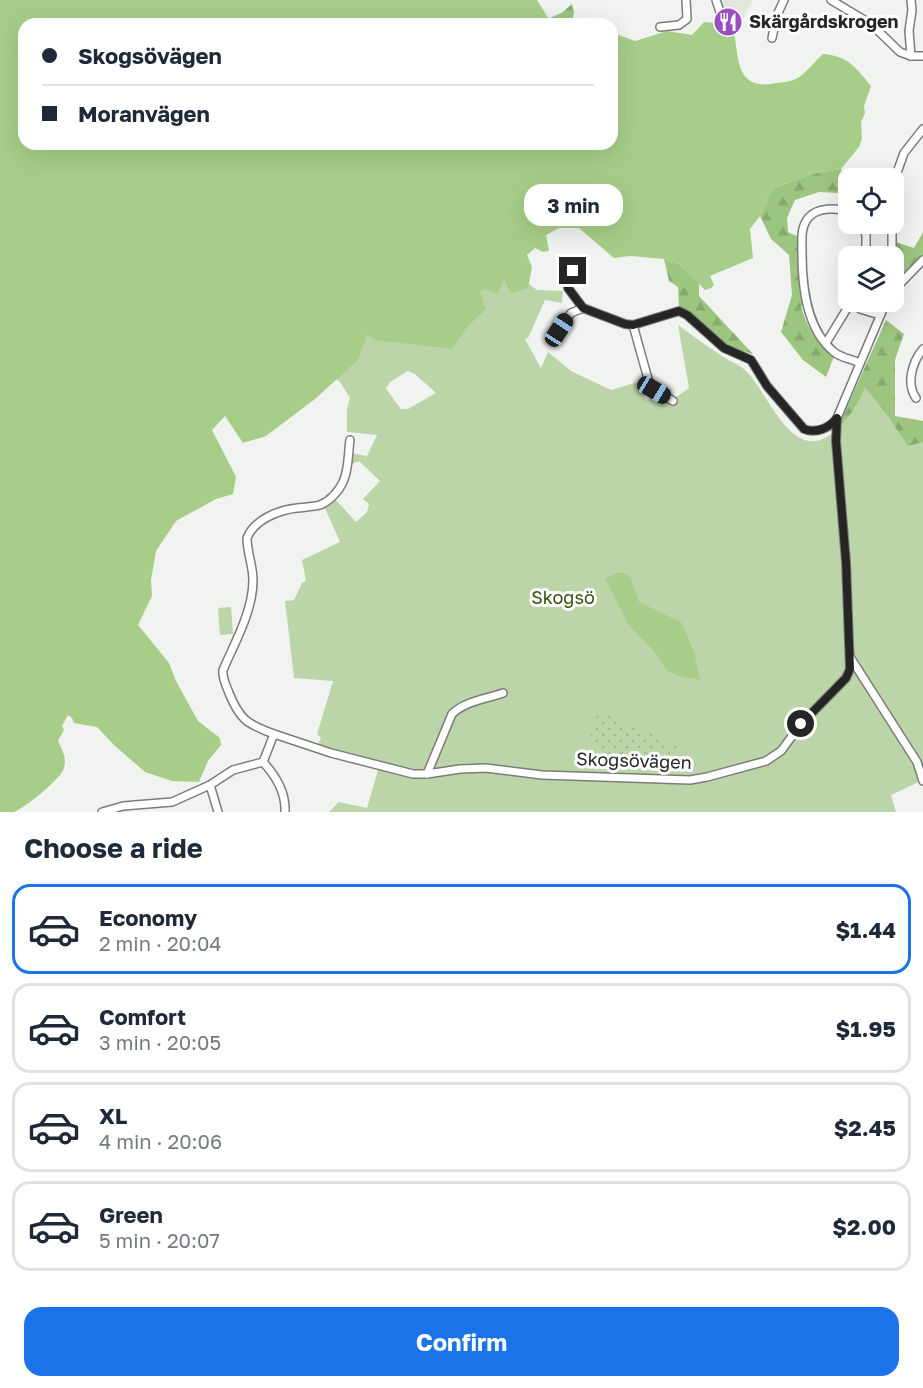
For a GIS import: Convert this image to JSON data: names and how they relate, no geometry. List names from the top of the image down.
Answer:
{
  "streets": {
    "street": ["Skogsövägen"]
  },
  "parks": ["Skogsö"],
  "places": {
    "restaurant": ["Skärgårdskrogen"]
  },
  "page": {
    "banner": ["Skogsövägen", "Moranvägen"],
    "bubble": "3 min",
    "heading": "Choose a ride",
    "list": [
      {
        "name": "Economy",
        "note": "2 min · 20:04",
        "value": "$1.44"
      },
      {
        "name": "Comfort",
        "note": "3 min · 20:05",
        "value": "$1.95"
      },
      {
        "name": "XL",
        "note": "4 min · 20:06",
        "value": "$2.45"
      },
      {
        "name": "Green",
        "note": "5 min · 20:07",
        "value": "$2.00"
      }
    ],
    "buttons": "Confirm"
  }
}
